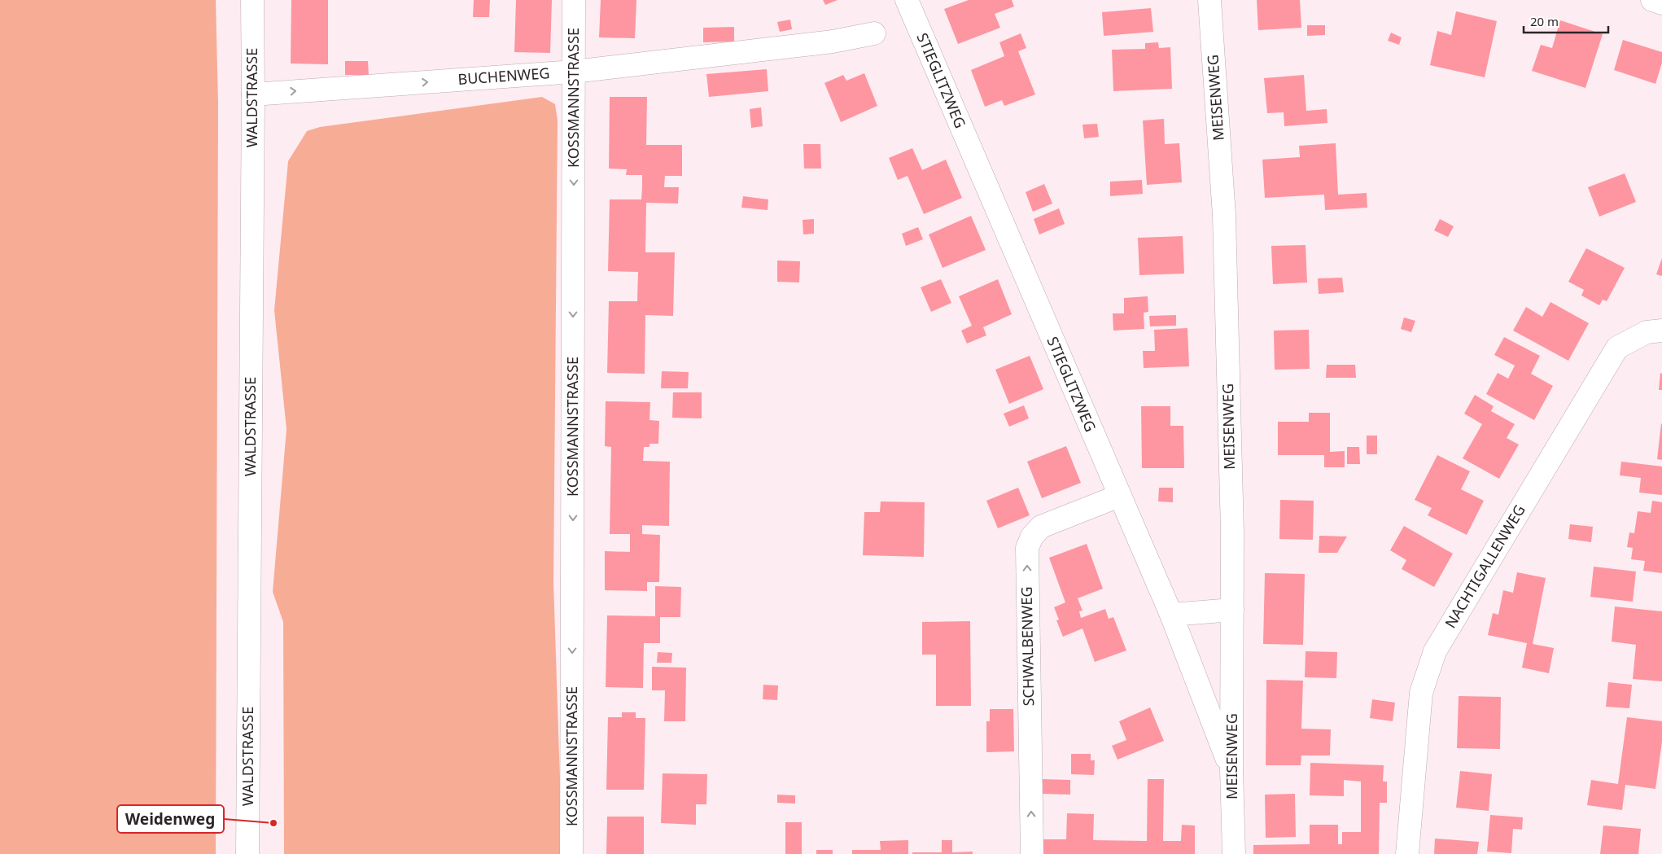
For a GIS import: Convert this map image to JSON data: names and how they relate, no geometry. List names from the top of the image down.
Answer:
{
  "streets": {
    "street": [
      "BUCHENWEG",
      "STIEGLITZWEG",
      "WALDSTRASSE",
      "KOSSMANNSTRASSE",
      "MEISENWEG",
      "NACHTIGALLENWEG",
      "SCHWALBENWEG"
    ]
  },
  "crossings": [
    ["BUCHENWEG", "WALDSTRASSE"],
    ["BUCHENWEG", "KOSSMANNSTRASSE"],
    ["STIEGLITZWEG", "MEISENWEG"],
    ["STIEGLITZWEG", "SCHWALBENWEG"]
  ],
  "one_way": ["BUCHENWEG", "KOSSMANNSTRASSE", "SCHWALBENWEG"],
  "places": ["Weidenweg"],
  "scale_bar": "20 m"
}
